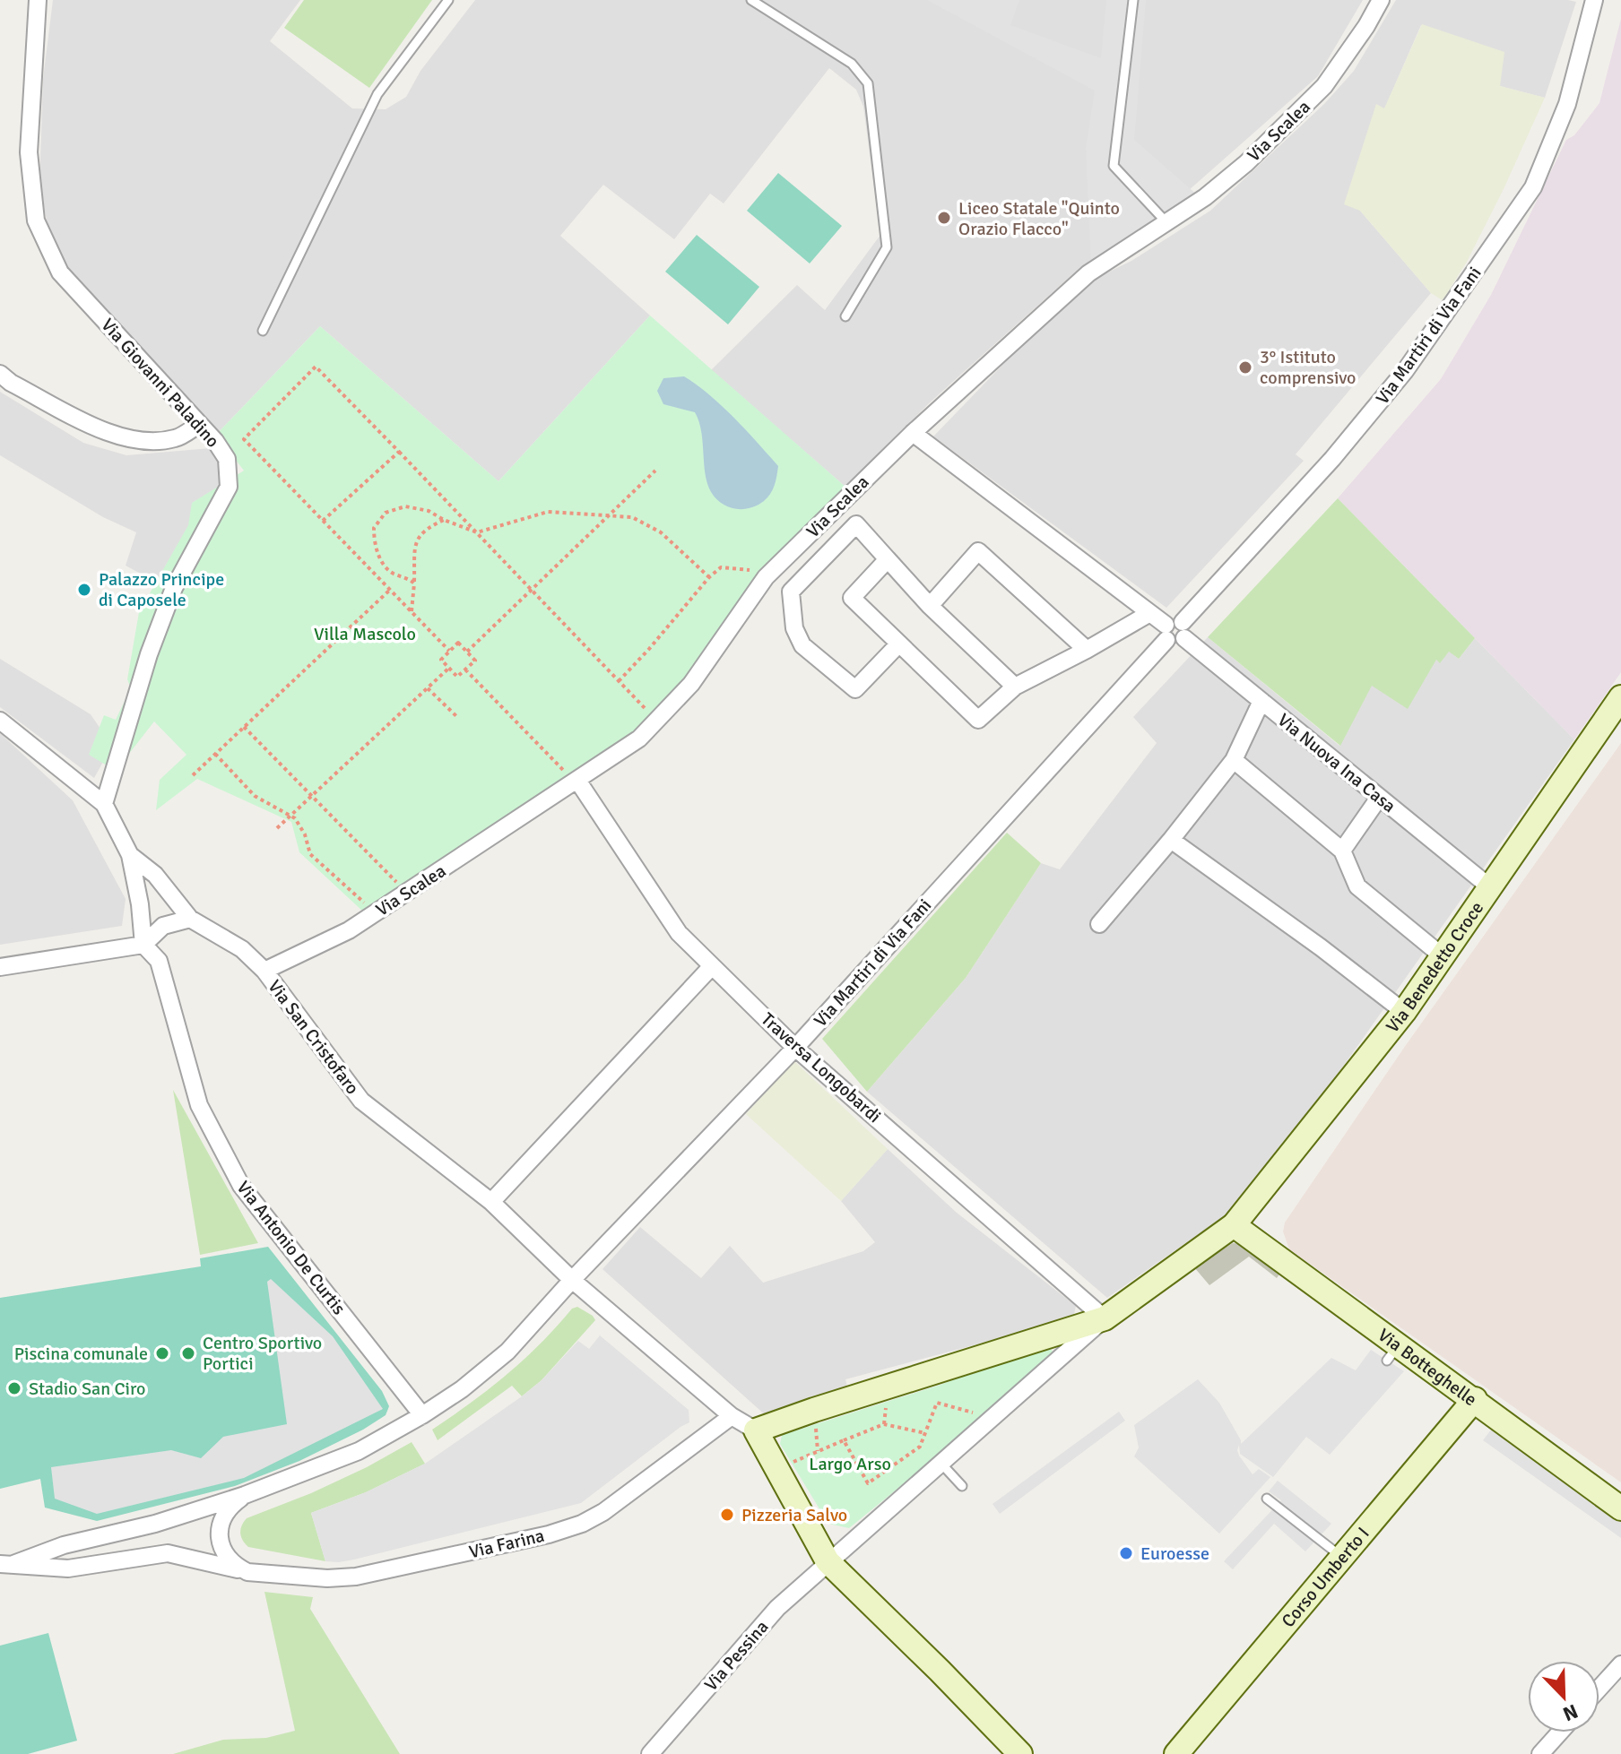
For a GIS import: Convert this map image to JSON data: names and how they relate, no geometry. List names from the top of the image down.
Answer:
{
  "streets": {
    "main road": ["Via Benedetto Croce", "Via Botteghelle", "Corso Umberto I"],
    "street": [
      "Via Scalea",
      "Via Martiri di Via Fani",
      "Via Giovanni Paladino",
      "Via Nuova Ina Casa",
      "Via San Cristofaro",
      "Traversa Longobardi",
      "Via Antonio De Curtis",
      "Via Farina",
      "Via Pessina"
    ]
  },
  "crossings": [
    ["Via Scalea", "Via San Cristofaro"],
    ["Via Scalea", "Traversa Longobardi"],
    ["Via Martiri di Via Fani", "Via Nuova Ina Casa"],
    ["Via Martiri di Via Fani", "Via San Cristofaro"],
    ["Via Martiri di Via Fani", "Traversa Longobardi"],
    ["Via Martiri di Via Fani", "Via Farina"],
    ["Via Nuova Ina Casa", "Via Benedetto Croce"],
    ["Via Benedetto Croce", "Traversa Longobardi"],
    ["Via Benedetto Croce", "Via Botteghelle"],
    ["Via San Cristofaro", "Via Farina"],
    ["Via Antonio De Curtis", "Via Farina"],
    ["Via Botteghelle", "Corso Umberto I"]
  ],
  "parks": ["Villa Mascolo", "Largo Arso"],
  "places": [
    "Liceo Statale \"Quinto Orazio Flacco\"",
    "3° Istituto comprensivo",
    "Palazzo Principe di Caposele",
    "Piscina comunale",
    "Centro Sportivo Portici",
    "Stadio San Ciro",
    "Pizzeria Salvo",
    "Euroesse"
  ],
  "north": "bottom right"
}
